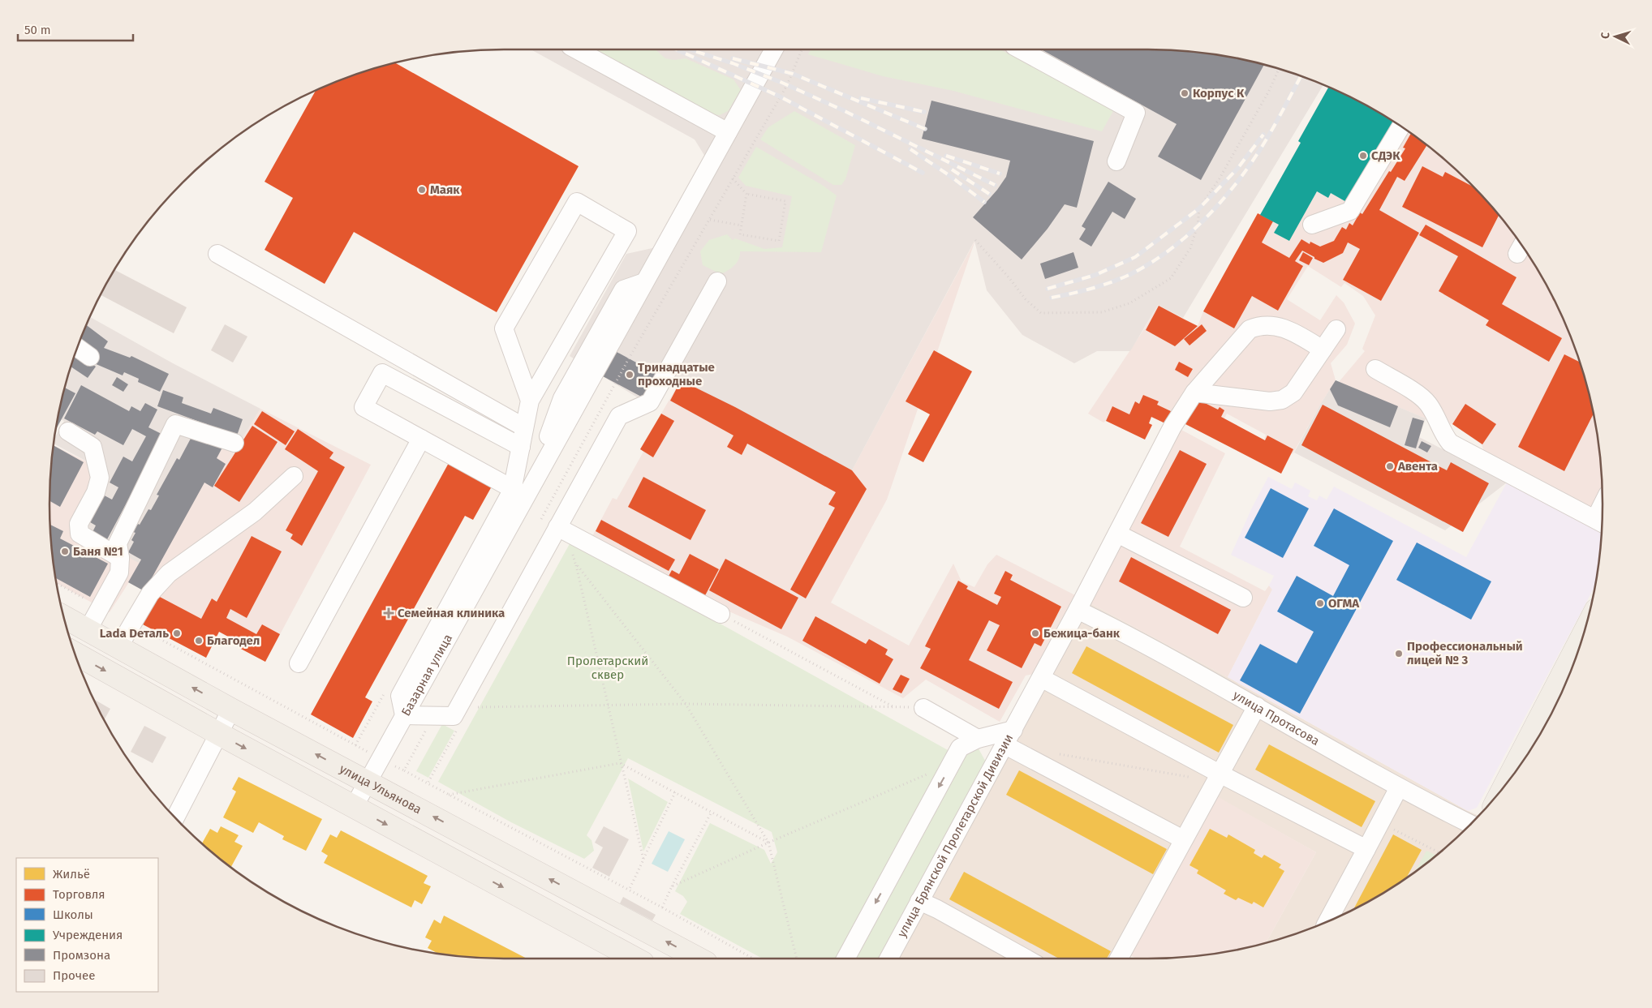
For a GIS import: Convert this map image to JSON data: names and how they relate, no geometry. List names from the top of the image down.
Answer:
{
  "streets": {
    "main road": ["улица Ульянова"],
    "street": ["Базарная улица", "улица Протасова", "улица Брянской Пролетарской Дивизии"]
  },
  "crossings": [
    ["Базарная улица", "улица Ульянова"],
    ["улица Протасова", "улица Брянской Пролетарской Дивизии"]
  ],
  "parks": ["Пролетарский сквер"],
  "places": {
    "other": [
      "Корпус К",
      "СДЭК",
      "Маяк",
      "Тринадцатые проходные",
      "Авента",
      "Баня №1",
      "ОГМА",
      "Lada Dеталь",
      "Бежица-банк",
      "Благодел",
      "Профессиональный лицей № 3"
    ],
    "health": ["Семейная клиника"]
  },
  "legend": [
    "Жильё",
    "Торговля",
    "Школы",
    "Учреждения",
    "Промзона",
    "Прочее"
  ],
  "scale_bar": "50 m",
  "north": "left"
}
